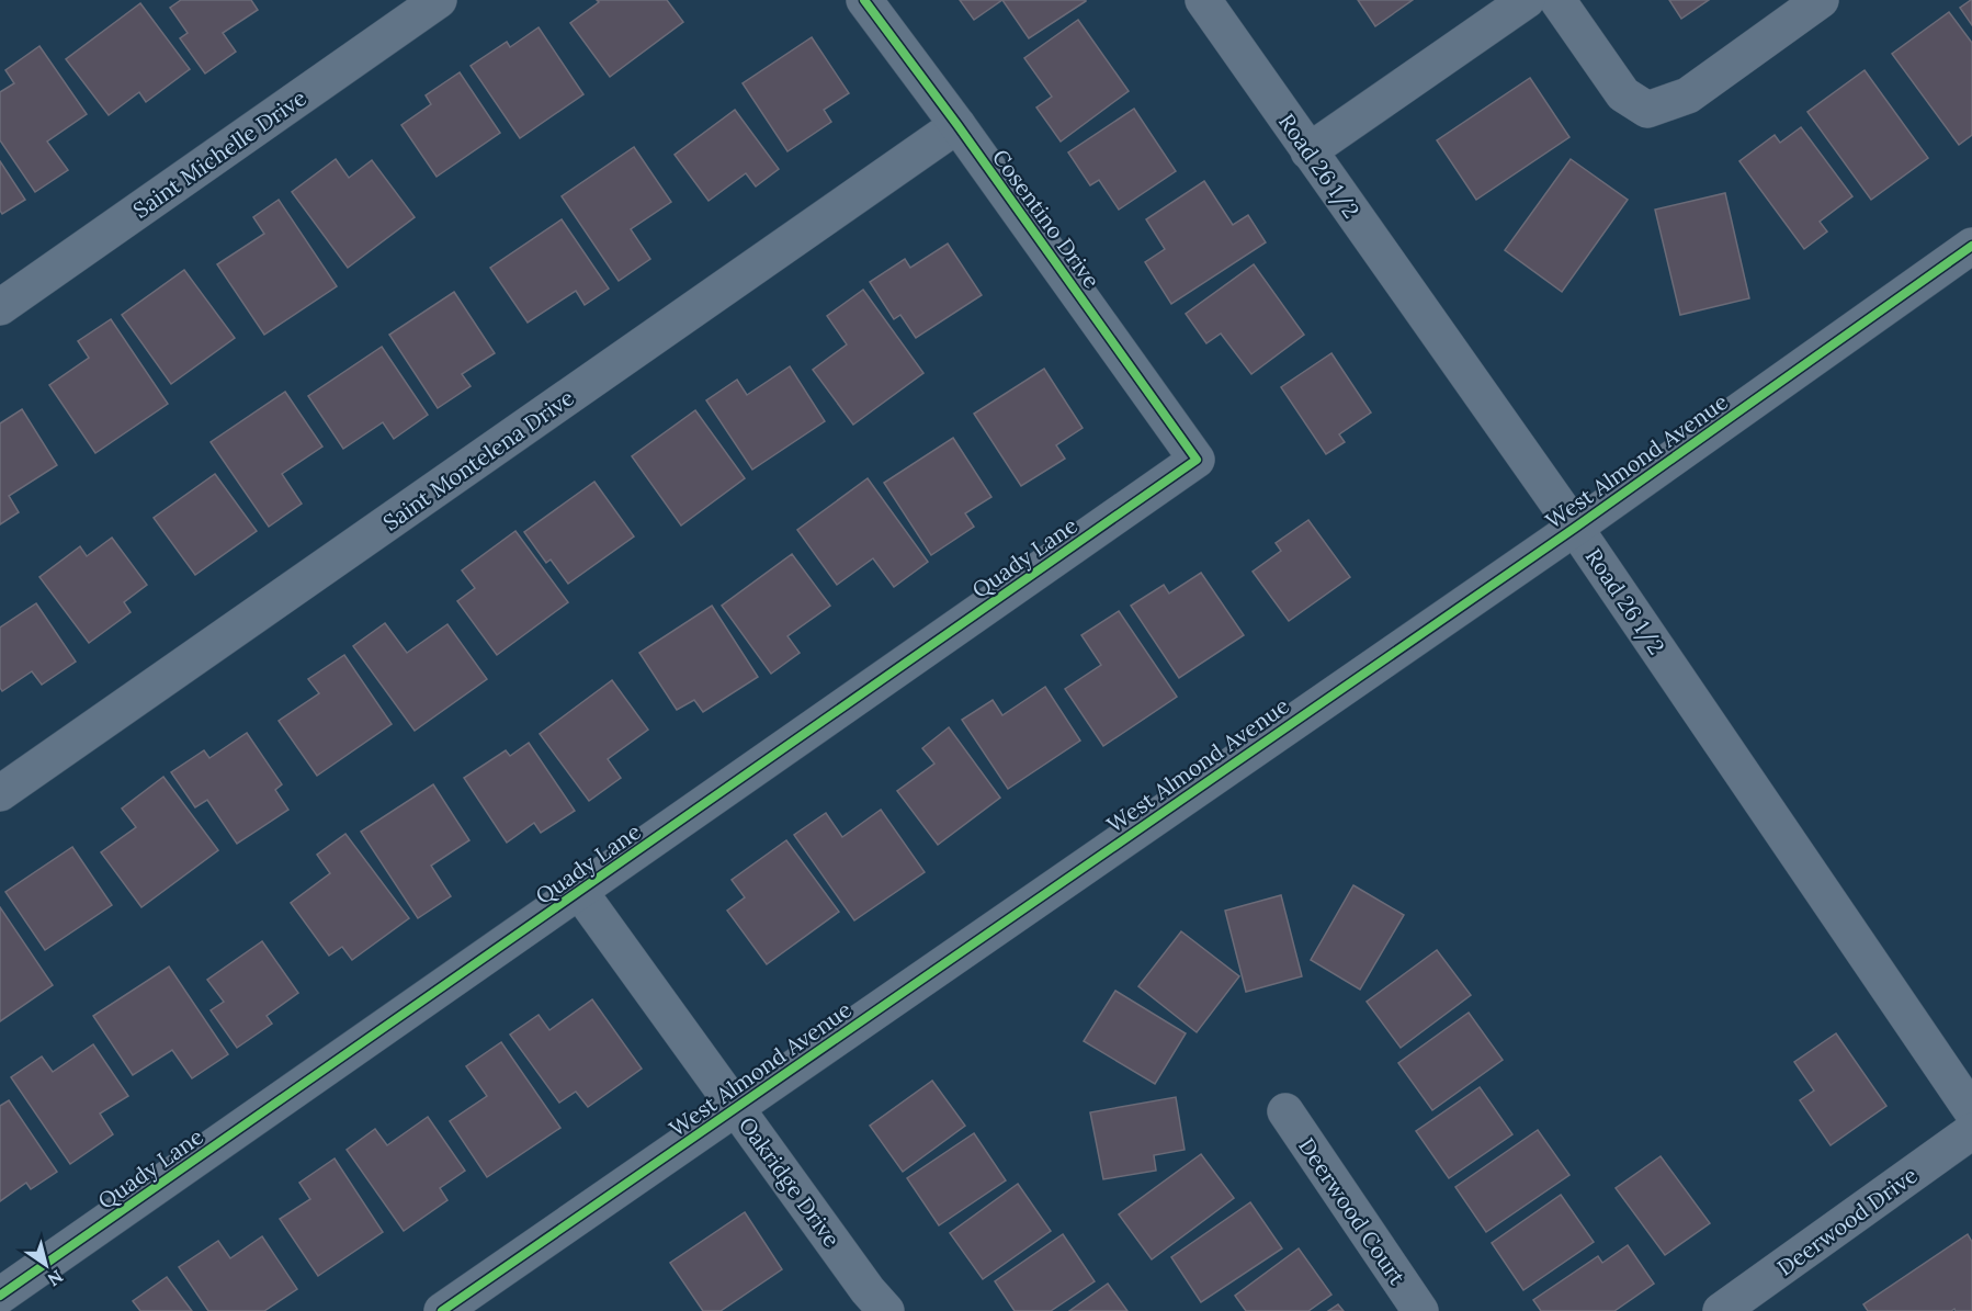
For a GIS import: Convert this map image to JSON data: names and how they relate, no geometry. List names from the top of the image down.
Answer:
{
  "streets": {
    "street": [
      "Saint Michelle Drive",
      "Road 26 1/2",
      "Cosentino Drive",
      "Saint Montelena Drive",
      "West Almond Avenue",
      "Quady Lane",
      "Oakridge Drive",
      "Deerwood Court",
      "Deerwood Drive"
    ]
  },
  "crossings": [
    ["Road 26 1/2", "West Almond Avenue"],
    ["Cosentino Drive", "Saint Montelena Drive"],
    ["Cosentino Drive", "Quady Lane"],
    ["West Almond Avenue", "Oakridge Drive"],
    ["Quady Lane", "Oakridge Drive"]
  ],
  "north": "bottom right"
}
